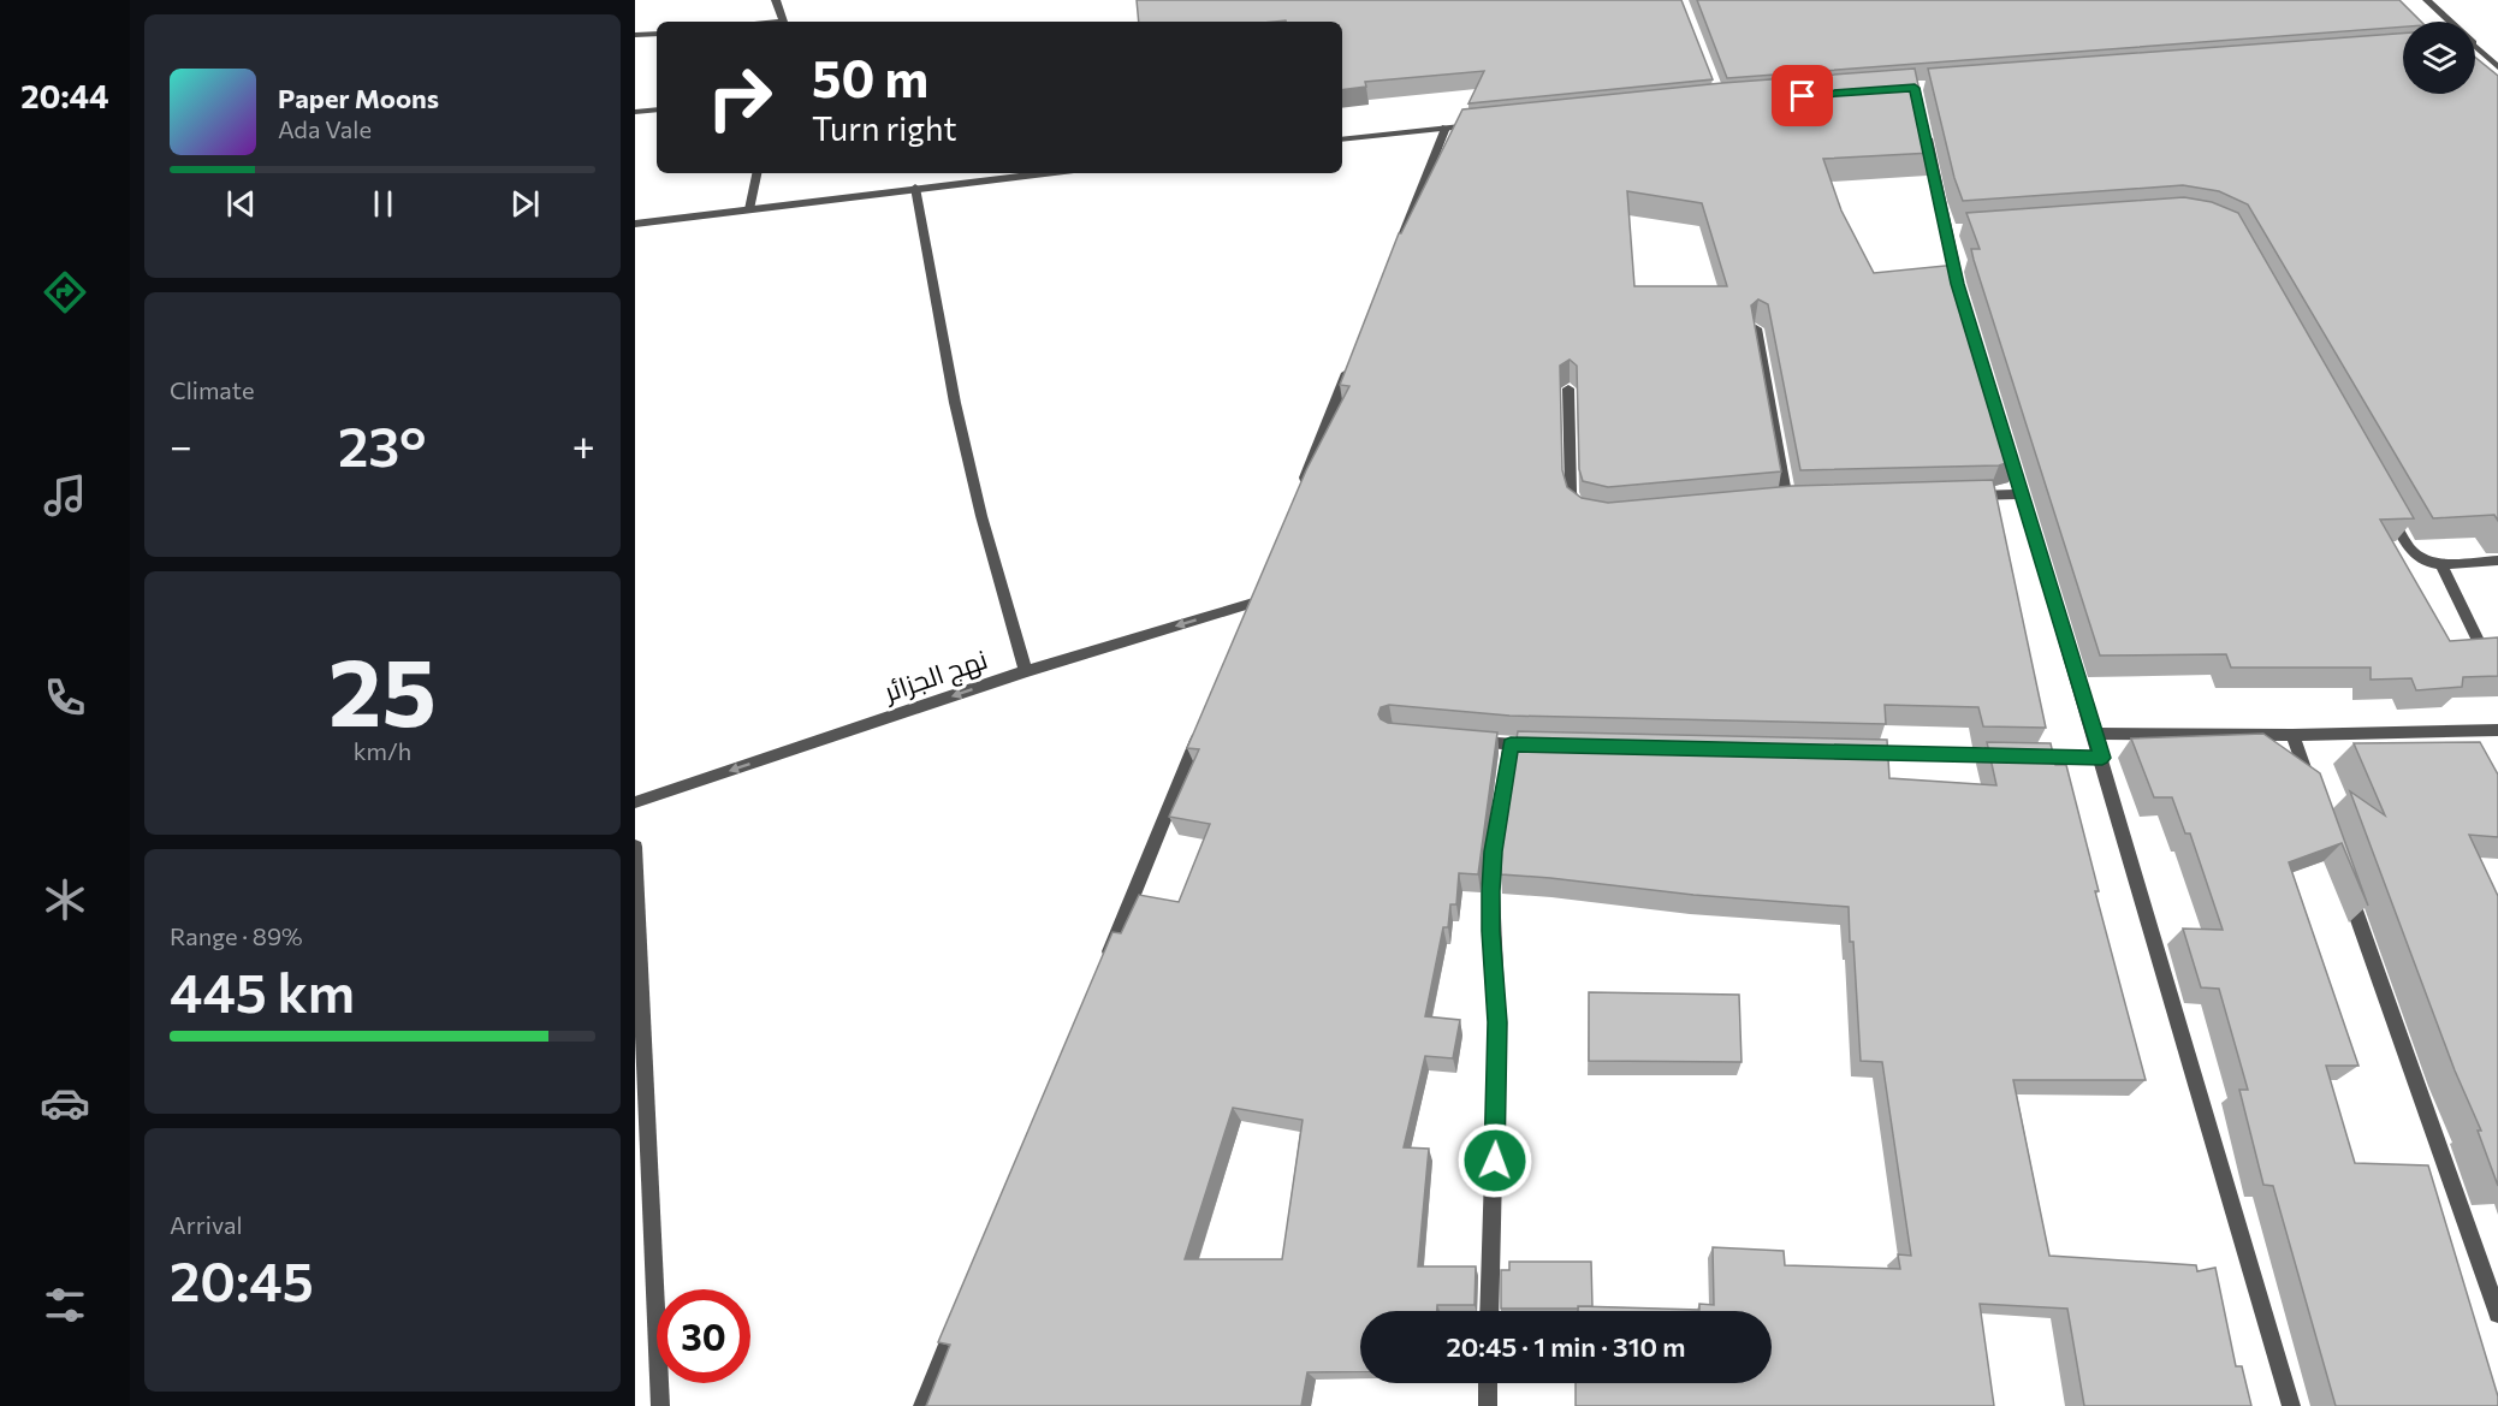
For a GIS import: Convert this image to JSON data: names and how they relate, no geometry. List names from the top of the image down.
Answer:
{
  "streets": {
    "street": ["نهج الجزائر"]
  },
  "one_way": ["نهج الجزائر"],
  "page": {
    "tabs": "20:44",
    "turn": ["50 m", "Turn right"],
    "song": ["Paper Moons", "Ada Vale"],
    "tile": [
      "Climate",
      ["25", "km/h"],
      ["Range · 89%", "445 km"],
      ["Arrival", "20:45"]
    ],
    "heat": ["−", "23°", "+"],
    "limit": "30",
    "trip": "20:45 · 1 min · 310 m"
  }
}
